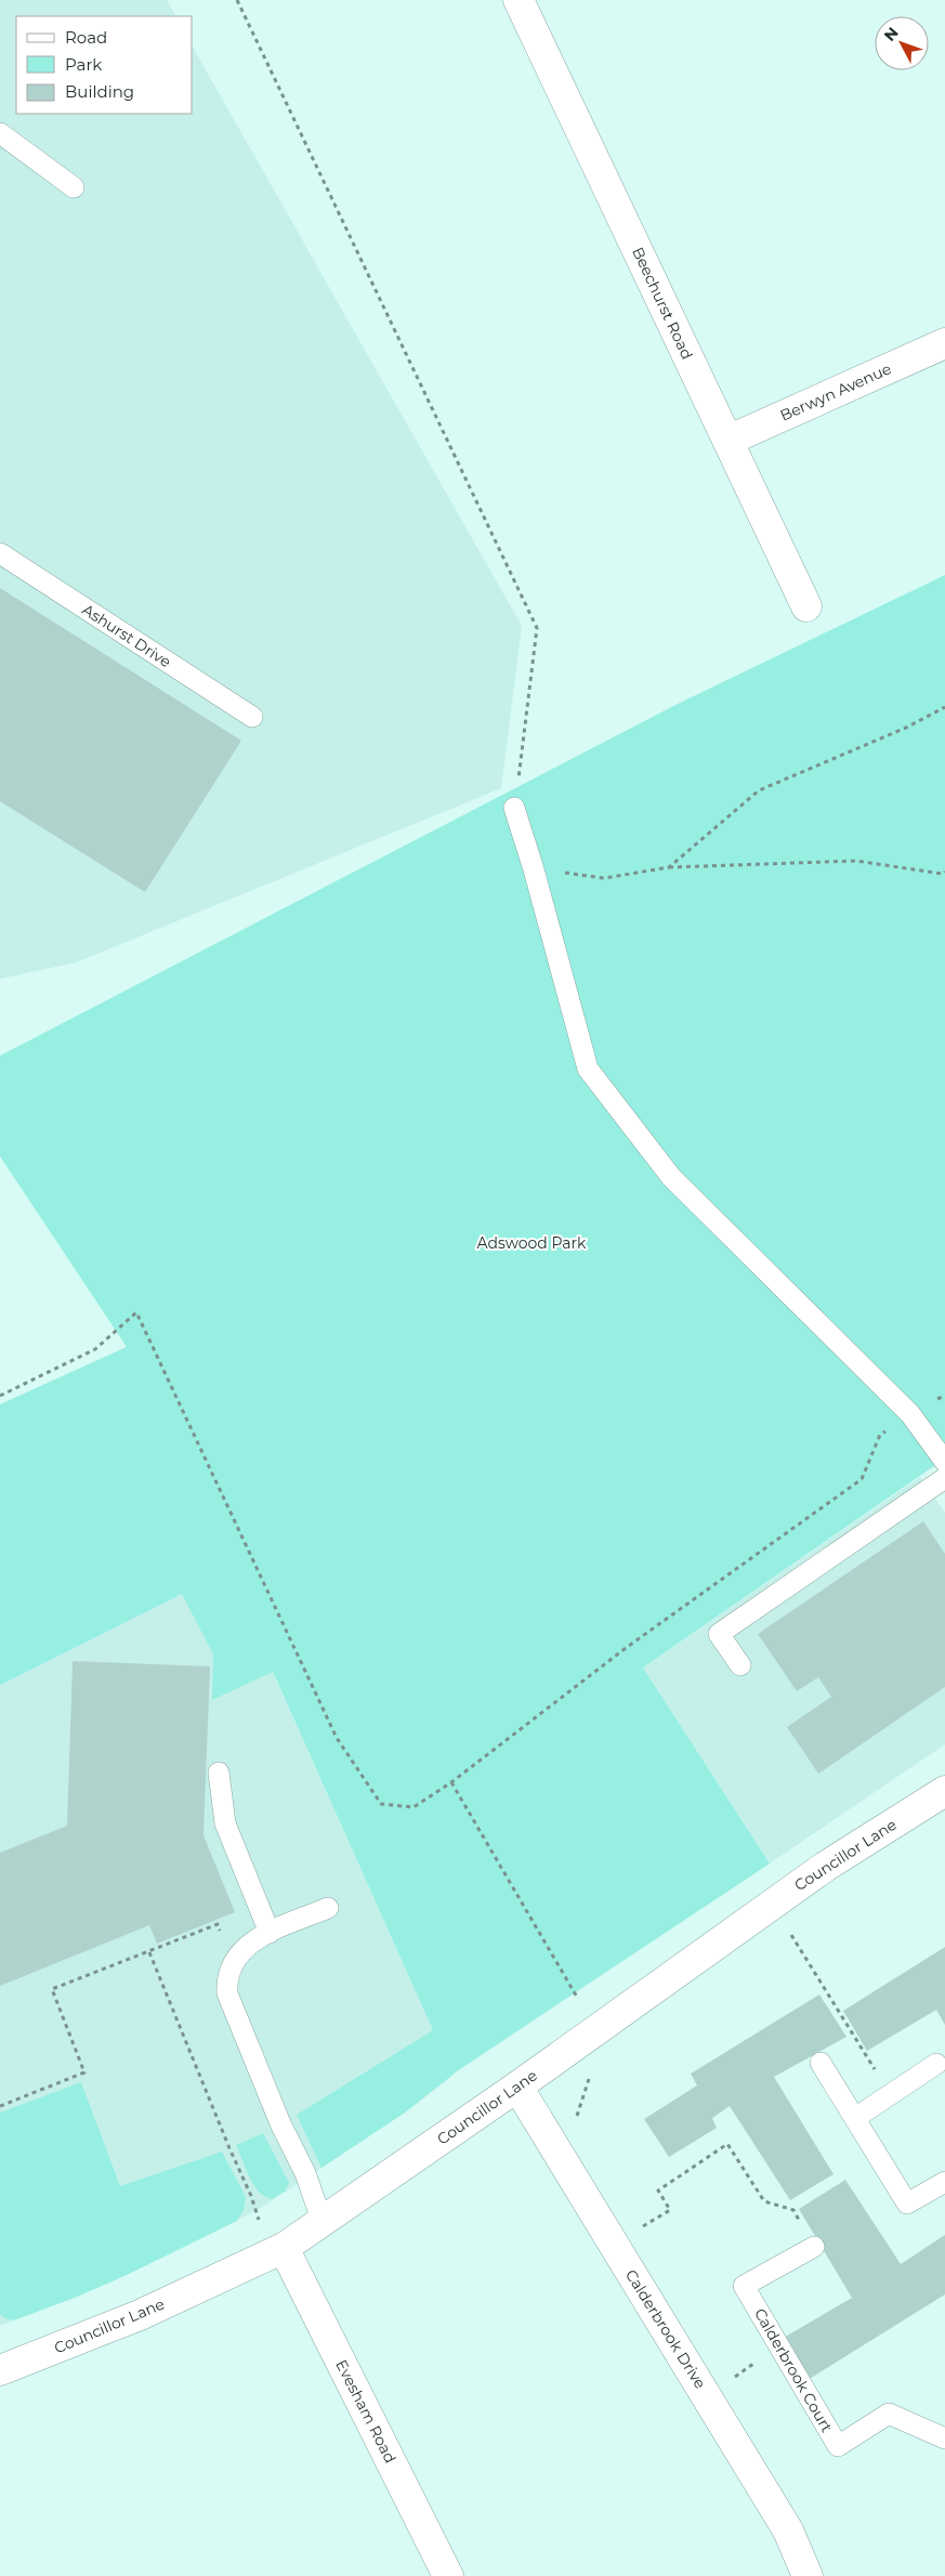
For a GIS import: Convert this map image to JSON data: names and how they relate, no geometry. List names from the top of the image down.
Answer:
{
  "streets": {
    "street": [
      "Beechurst Road",
      "Berwyn Avenue",
      "Councillor Lane",
      "Calderbrook Drive",
      "Evesham Road"
    ],
    "lane": ["Ashurst Drive", "Calderbrook Court"]
  },
  "crossings": [
    ["Beechurst Road", "Berwyn Avenue"],
    ["Councillor Lane", "Calderbrook Drive"],
    ["Councillor Lane", "Evesham Road"]
  ],
  "parks": ["Adswood Park"],
  "legend": ["Road", "Park", "Building"],
  "north": "top left"
}
